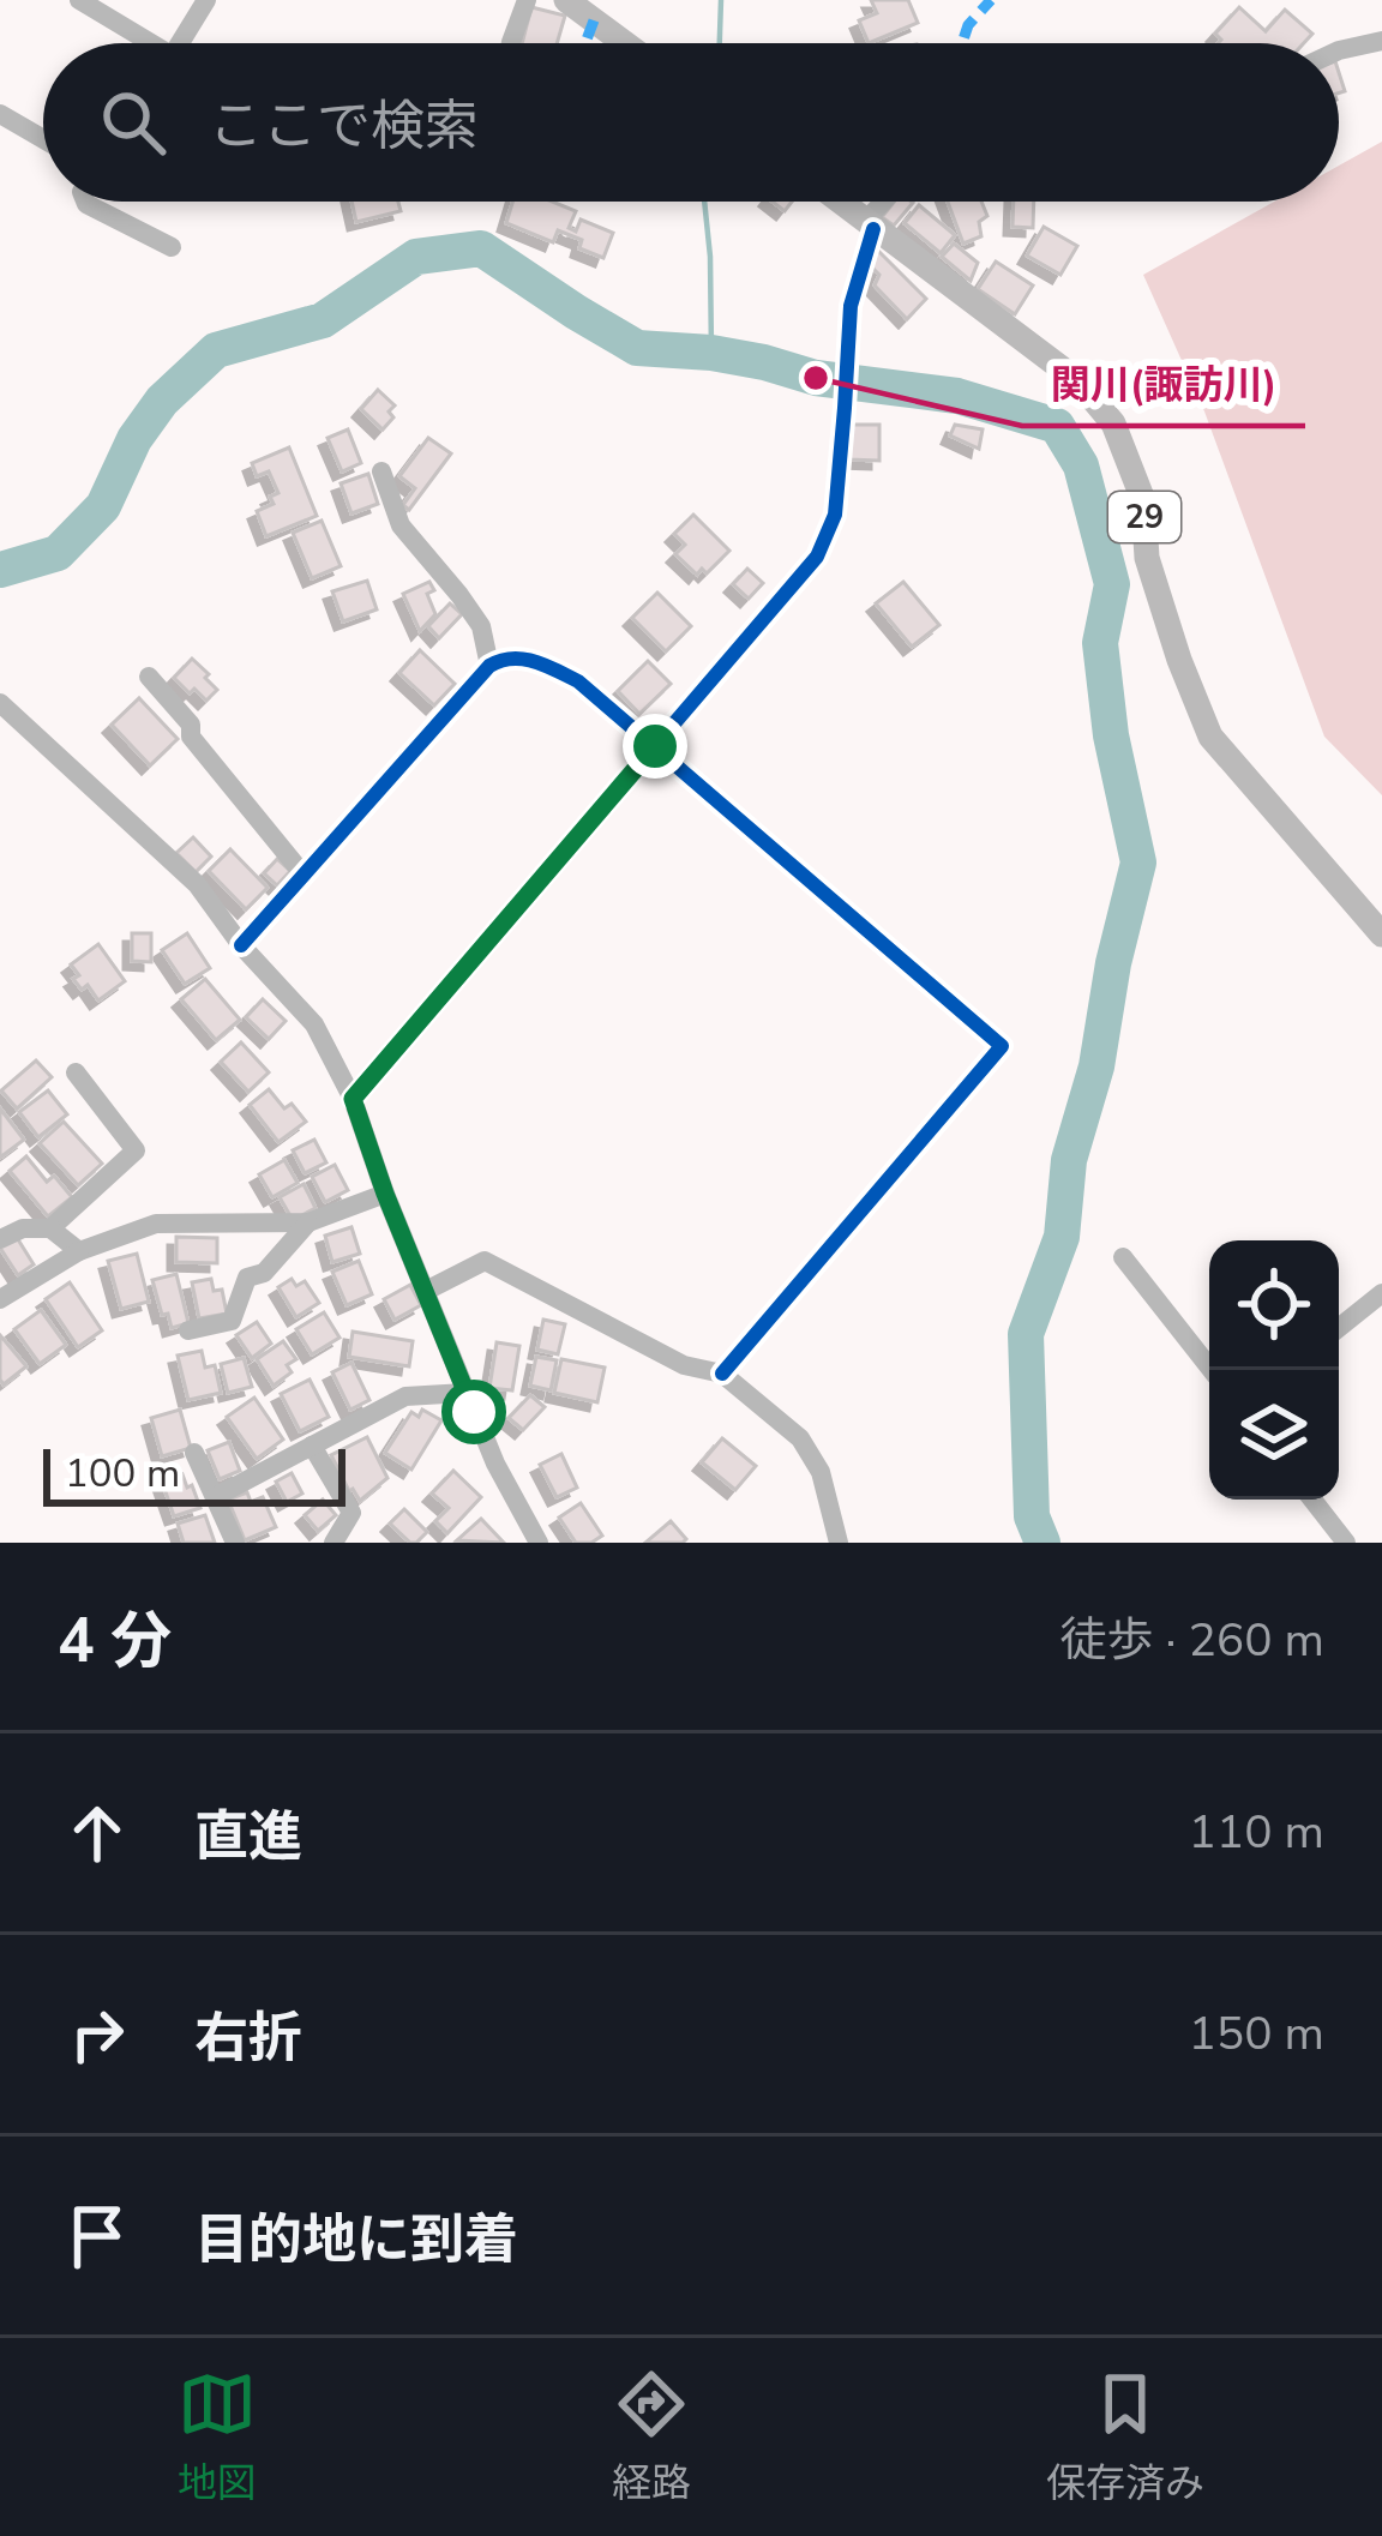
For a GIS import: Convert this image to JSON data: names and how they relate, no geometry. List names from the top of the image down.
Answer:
{
  "streets": {
    "main road": ["29"]
  },
  "places": ["関川(諏訪川)"],
  "scale_bar": "100 m",
  "page": {
    "search": "ここで検索",
    "scale": "100 m",
    "heading": ["4 分", "徒歩 · 260 m"],
    "list": [
      ["直進", "110 m"],
      ["右折", "150 m"],
      "目的地に到着"
    ],
    "nav": ["地図", "経路", "保存済み"]
  }
}
